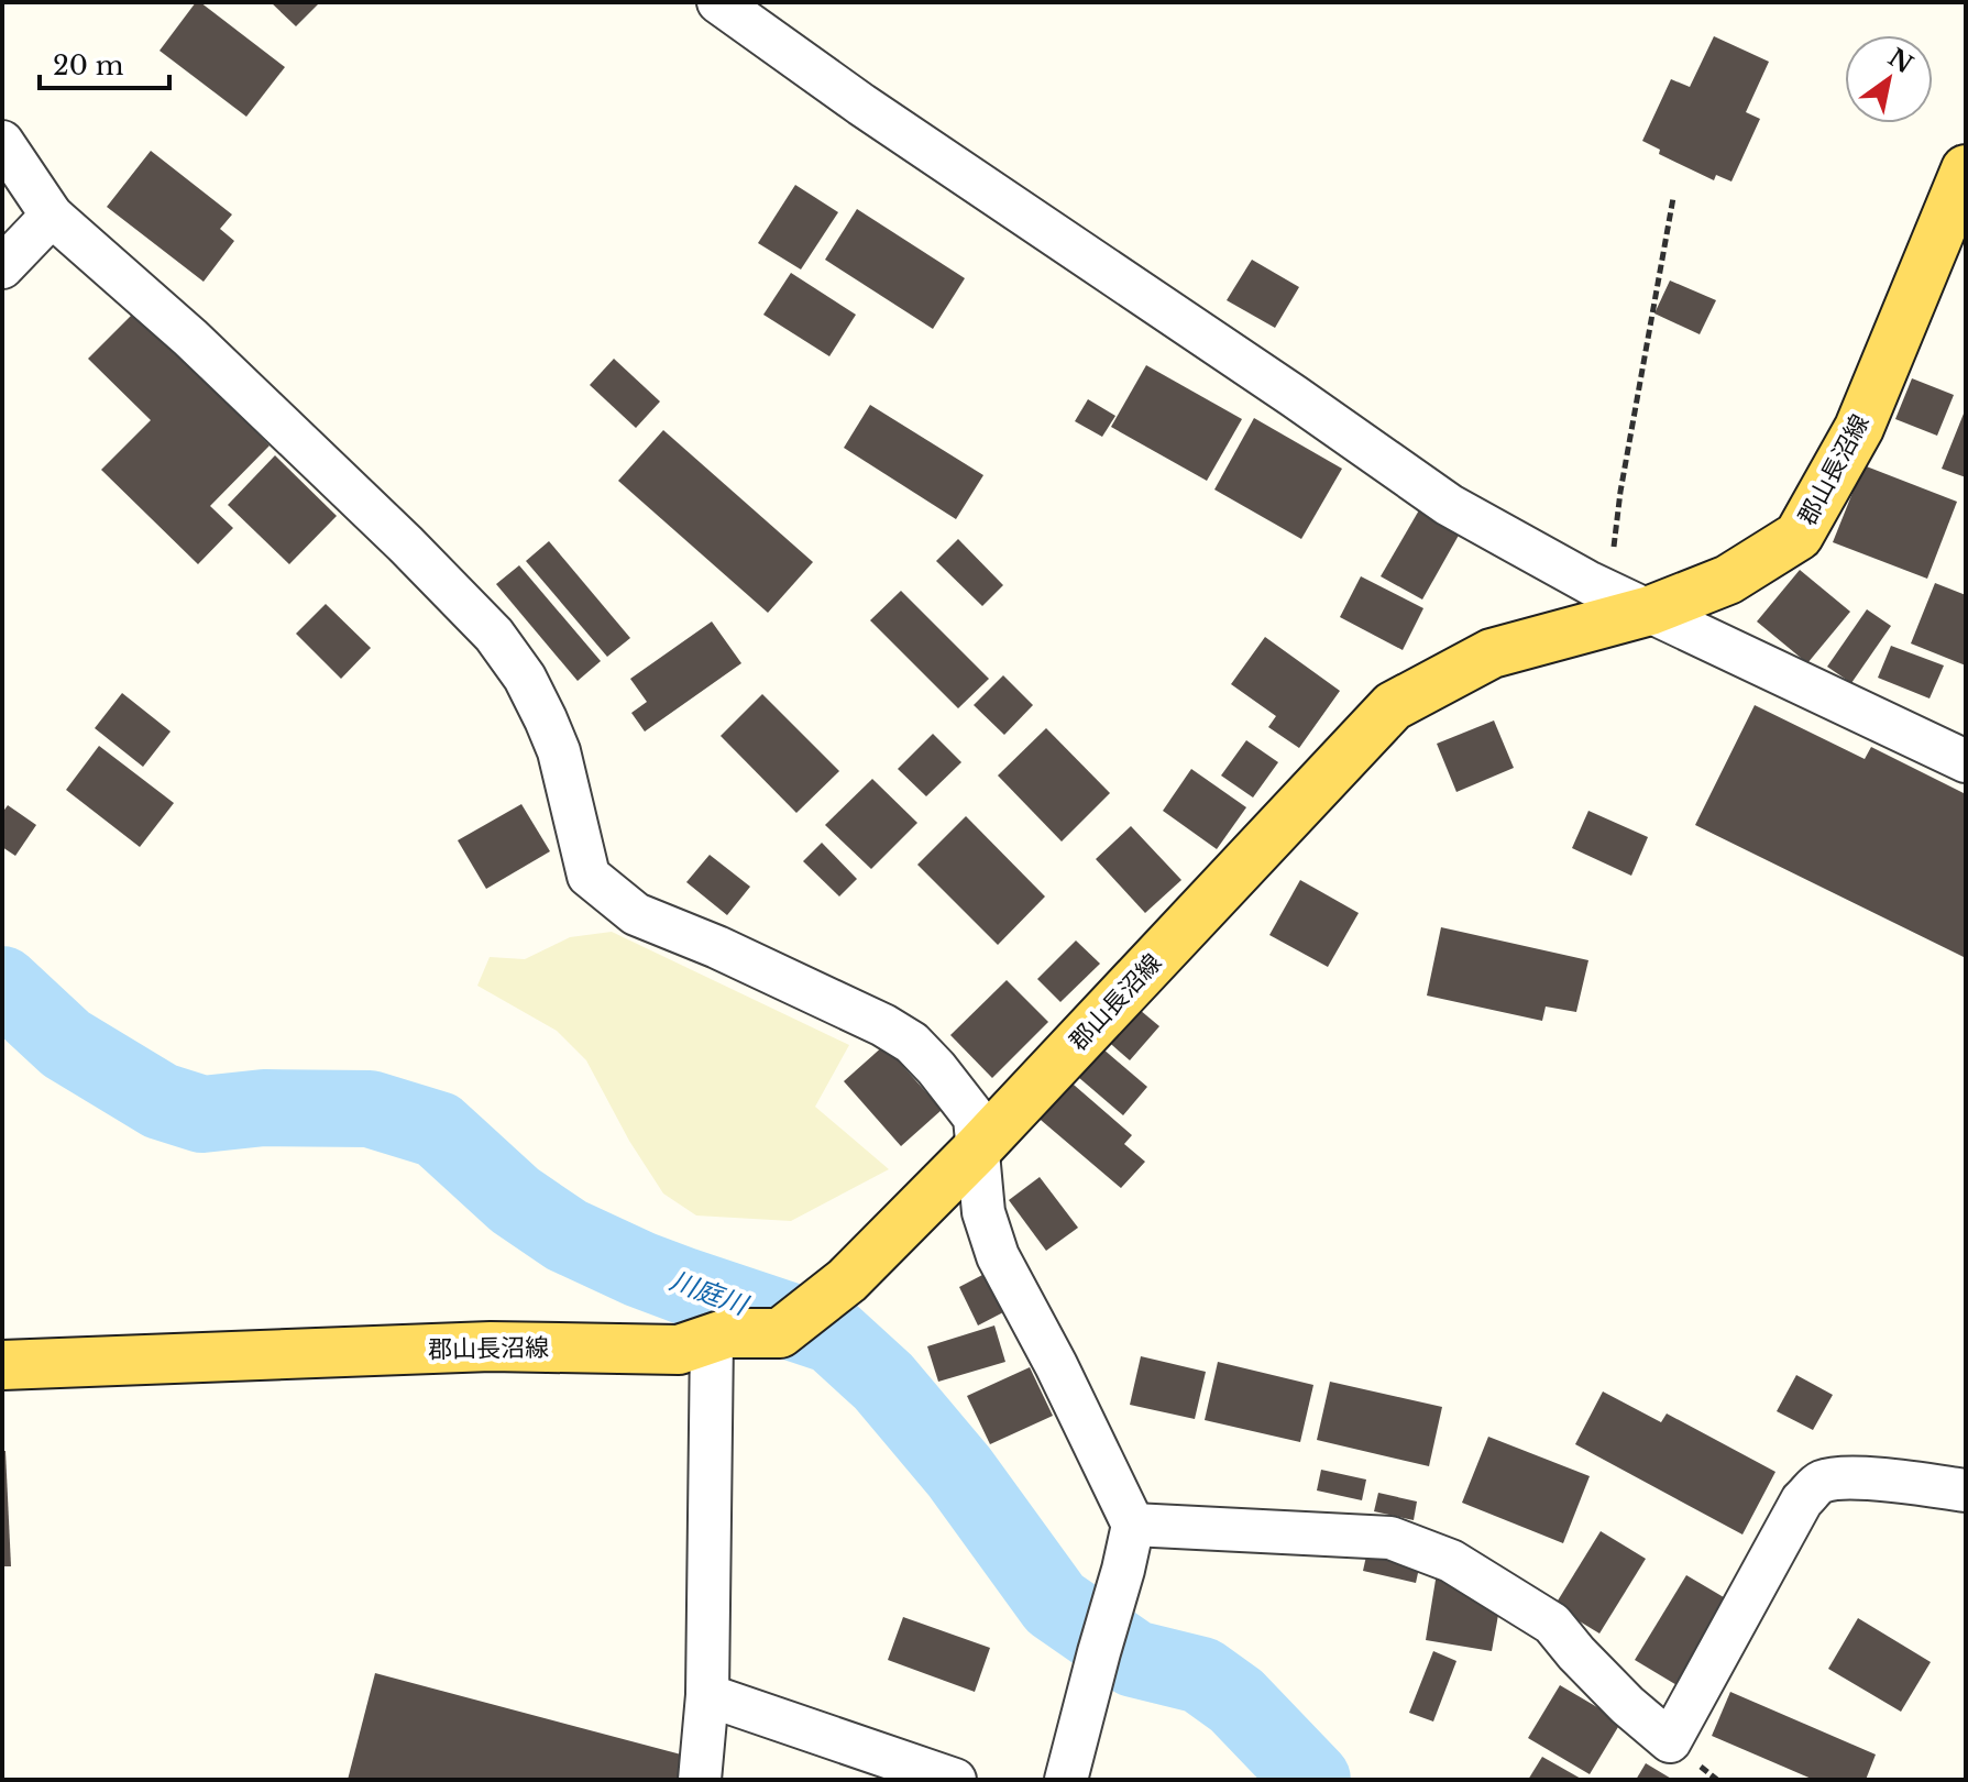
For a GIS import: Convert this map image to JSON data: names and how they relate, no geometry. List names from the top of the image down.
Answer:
{
  "streets": {
    "main road": ["郡山長沼線"]
  },
  "water": ["川庭川"],
  "scale_bar": "20 m",
  "north": "top right"
}
